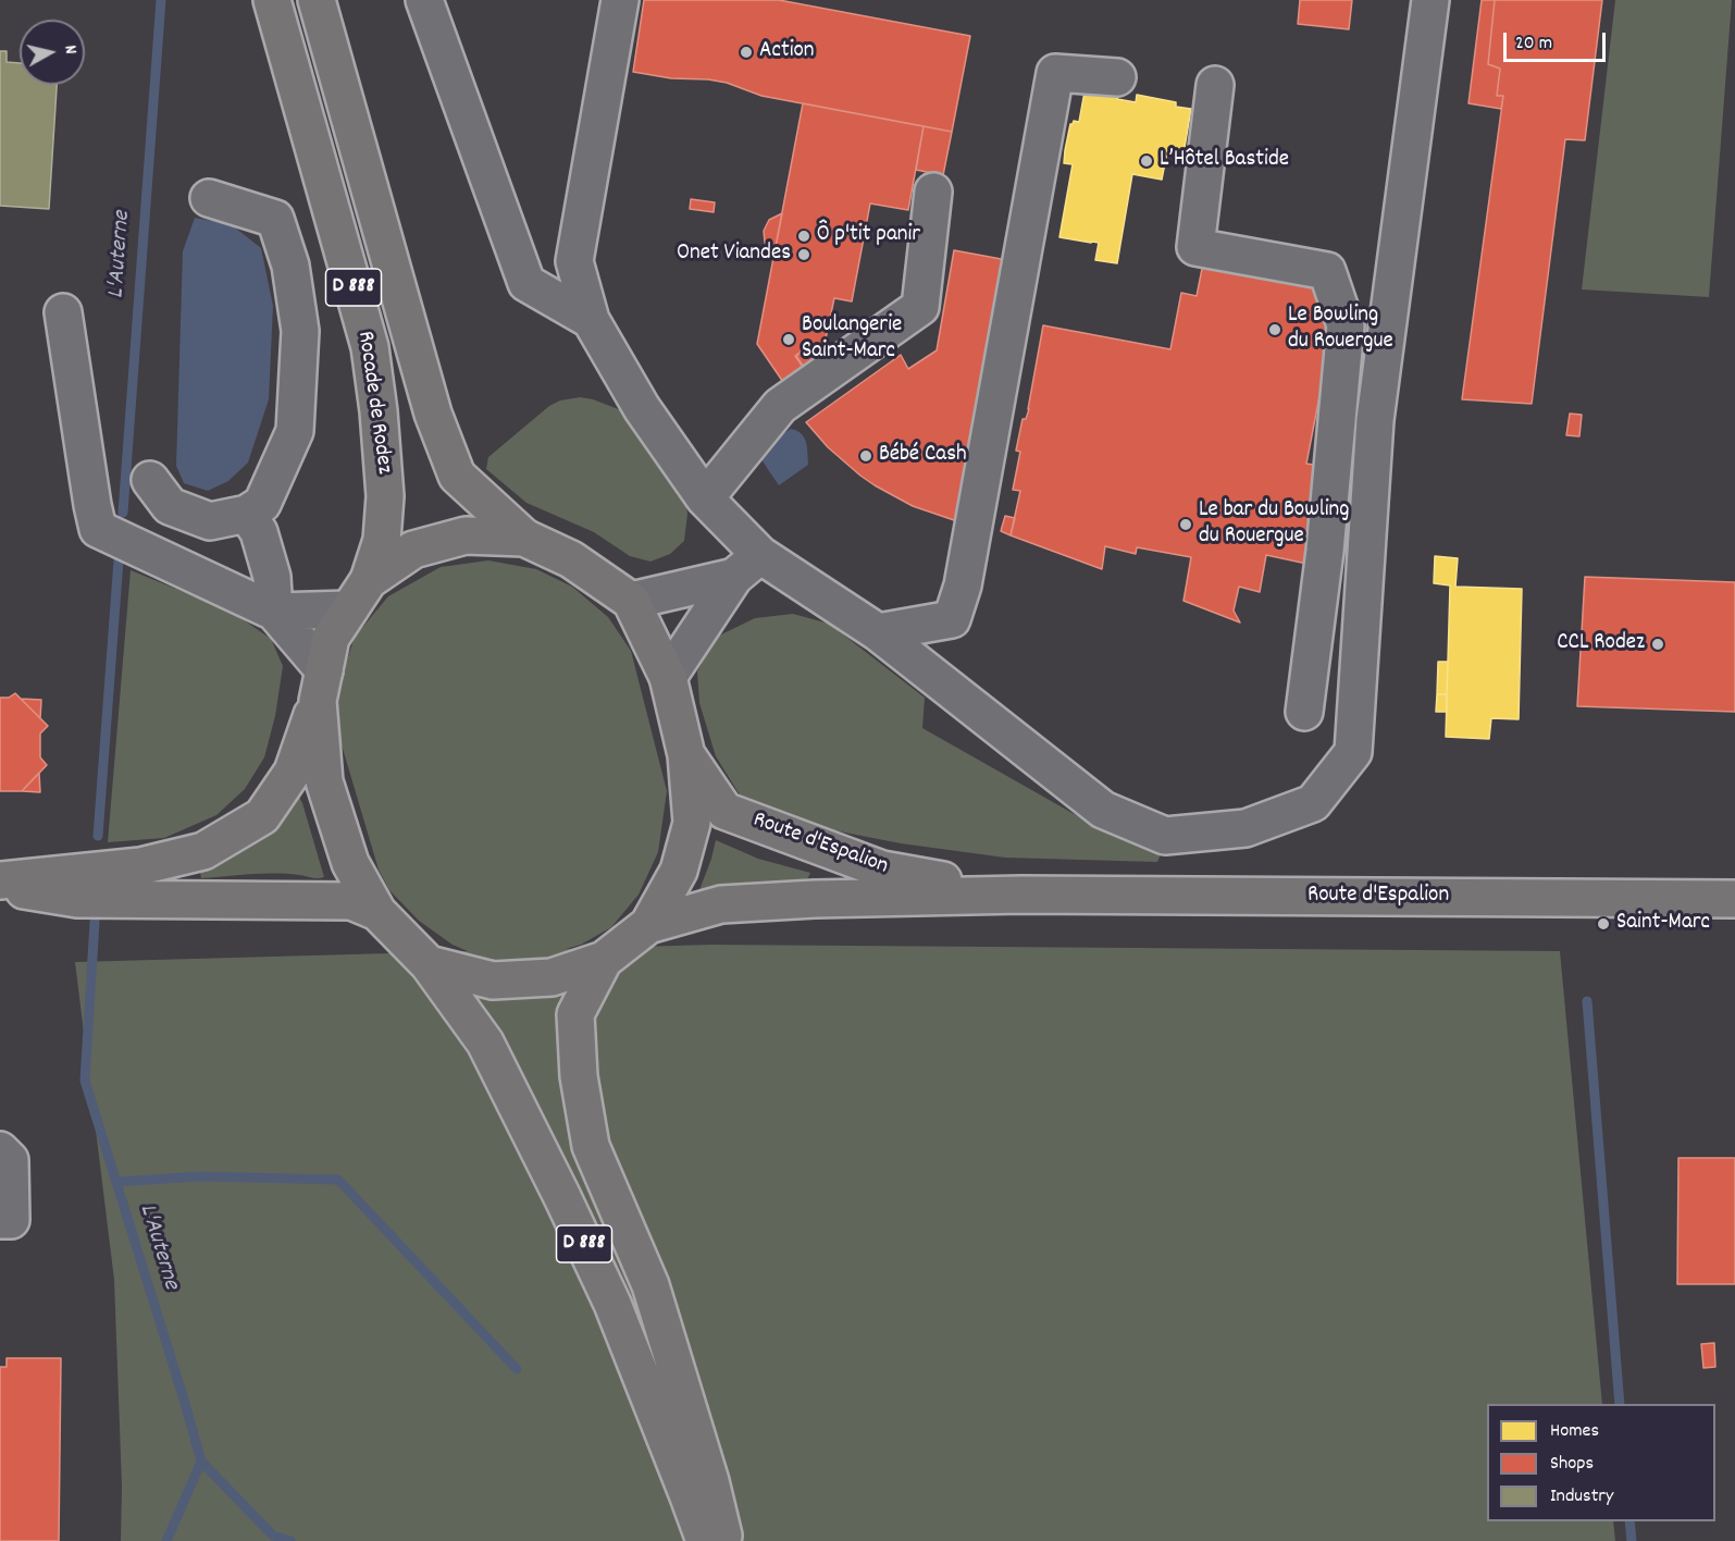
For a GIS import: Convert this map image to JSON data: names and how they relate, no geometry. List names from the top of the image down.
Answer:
{
  "streets": {
    "main road": ["D 888", "Rocade de Rodez", "Route d'Espalion"]
  },
  "water": ["L'Auterne"],
  "places": [
    "Action",
    "L’Hôtel Bastide",
    "Ô p'tit panir",
    "Onet Viandes",
    "Le Bowling du Rouergue",
    "Boulangerie Saint-Marc",
    "Bébé Cash",
    "Le bar du Bowling du Rouergue",
    "CCL Rodez",
    "Saint-Marc"
  ],
  "legend": ["Homes", "Shops", "Industry"],
  "scale_bar": "20 m",
  "north": "right"
}
